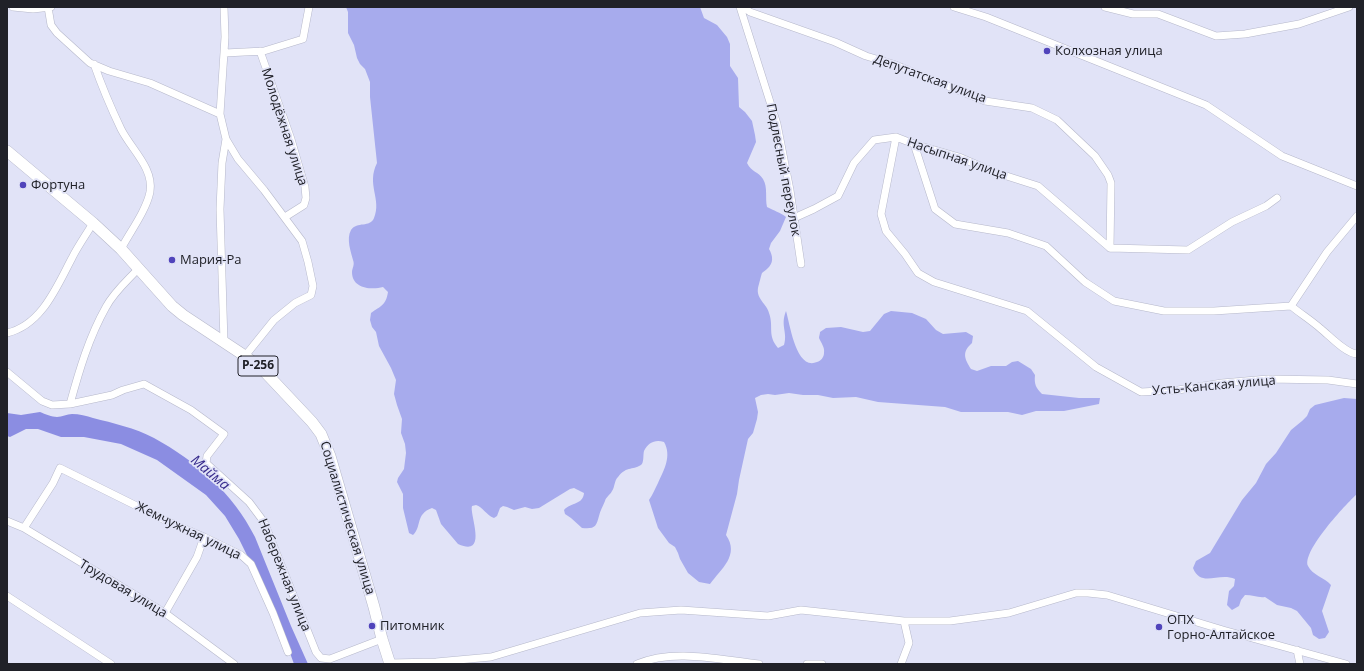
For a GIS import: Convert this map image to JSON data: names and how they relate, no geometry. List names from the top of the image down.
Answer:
{
  "streets": {
    "main road": ["Р-256", "Социалистическая улица"],
    "street": [
      "Депутатская улица",
      "Молодёжная улица",
      "Насыпная улица",
      "Подлесный переулок",
      "Усть-Канская улица",
      "Жемчужная улица",
      "Набережная улица",
      "Трудовая улица"
    ]
  },
  "crossings": [
    ["Депутатская улица", "Насыпная улица"],
    ["Депутатская улица", "Подлесный переулок"],
    ["Насыпная улица", "Подлесный переулок"],
    ["Насыпная улица", "Усть-Канская улица"],
    ["Социалистическая улица", "Набережная улица"],
    ["Жемчужная улица", "Трудовая улица"]
  ],
  "water": ["Майма"],
  "places": [
    "Колхозная улица",
    "Фортуна",
    "Мария-Ра",
    "Питомник",
    "ОПХ Горно-Алтайское"
  ]
}
